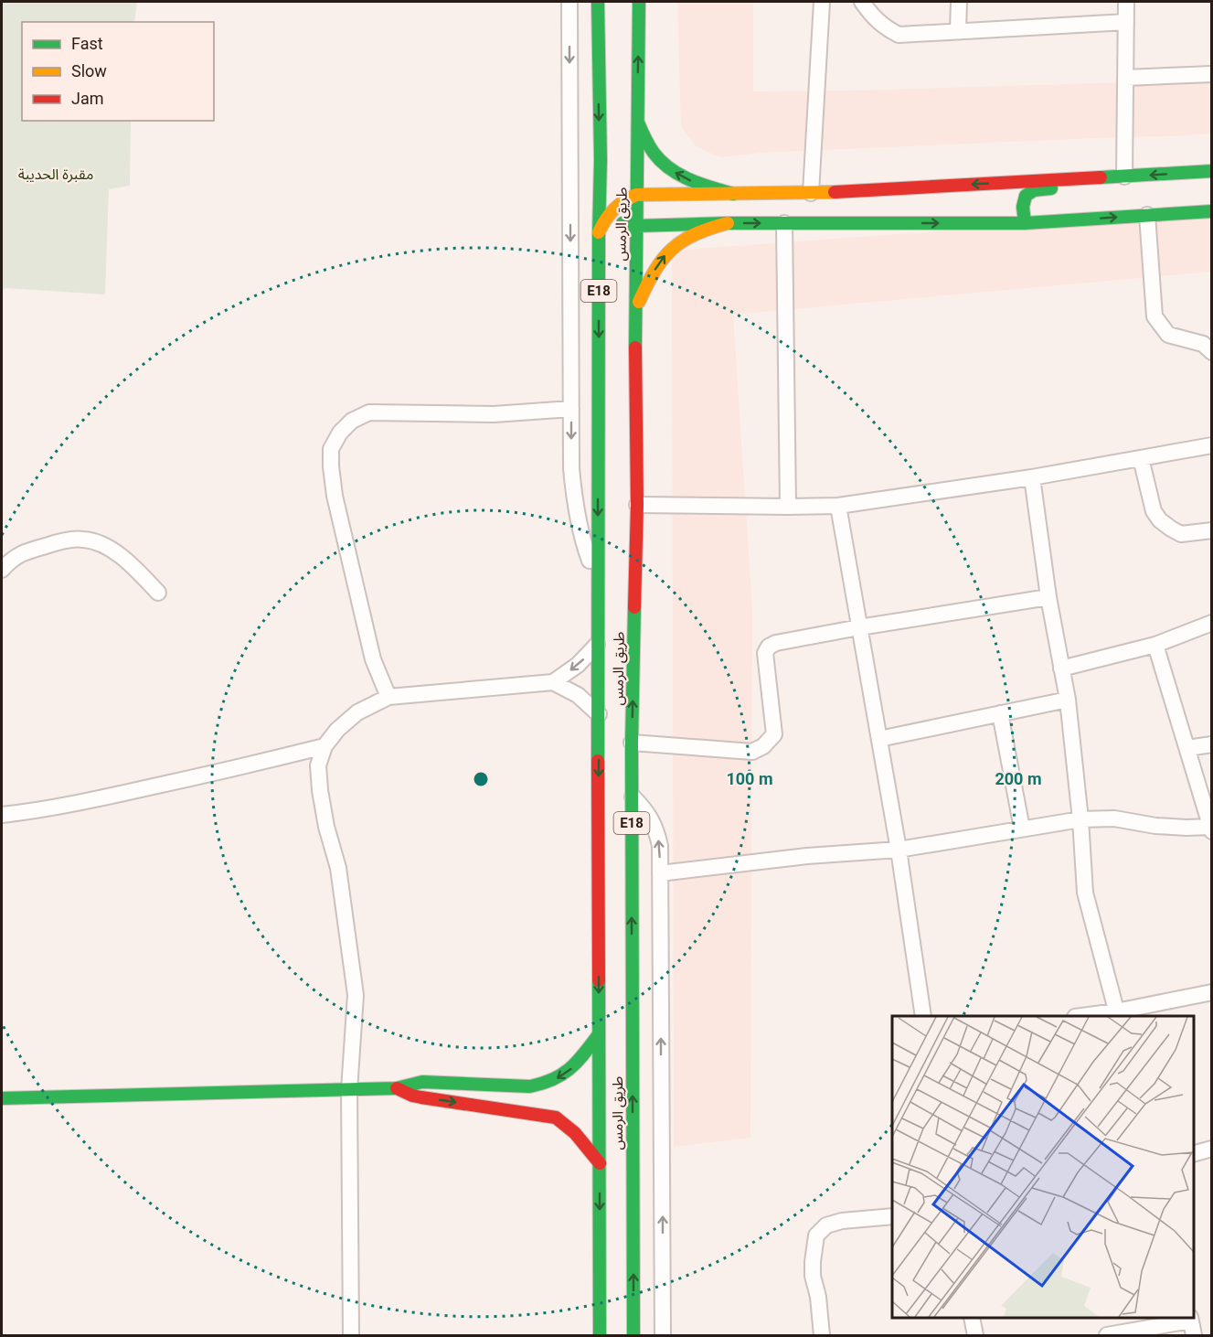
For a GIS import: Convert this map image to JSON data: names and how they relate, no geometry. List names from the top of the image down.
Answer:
{
  "streets": {
    "main road": ["طريق الرمس", "E18"]
  },
  "parks": ["مقبرة الحديبة"],
  "legend": ["Fast", "Slow", "Jam"],
  "rings": ["100 m", "200 m"]
}
